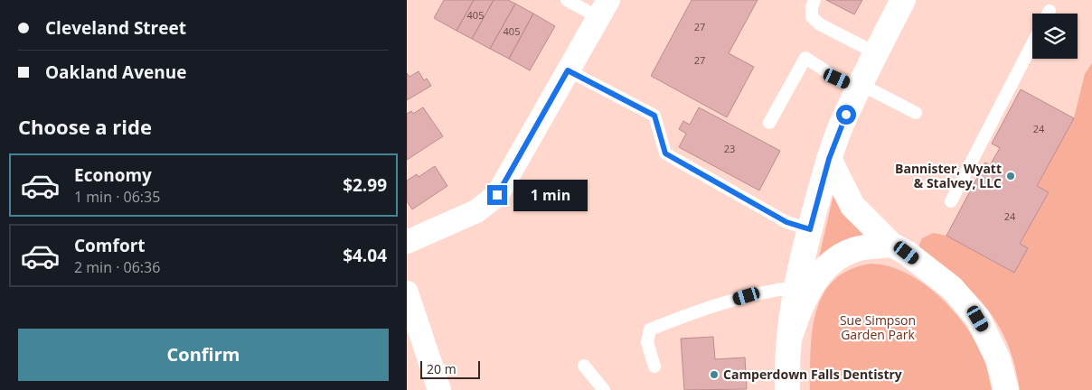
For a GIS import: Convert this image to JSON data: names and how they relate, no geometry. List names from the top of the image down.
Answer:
{
  "parks": ["Sue Simpson Garden Park"],
  "places": ["Bannister, Wyatt & Stalvey, LLC", "Camperdown Falls Dentistry"],
  "house_numbers": [
    "405",
    "27",
    "405",
    "27",
    "24",
    "23",
    "24"
  ],
  "scale_bar": "20 m",
  "page": {
    "banner": ["Cleveland Street", "Oakland Avenue"],
    "heading": "Choose a ride",
    "list": [
      {
        "name": "Economy",
        "note": "1 min · 06:35",
        "value": "$2.99"
      },
      {
        "name": "Comfort",
        "note": "2 min · 06:36",
        "value": "$4.04"
      }
    ],
    "bubble": "1 min",
    "buttons": "Confirm",
    "scale": "20 m"
  }
}
